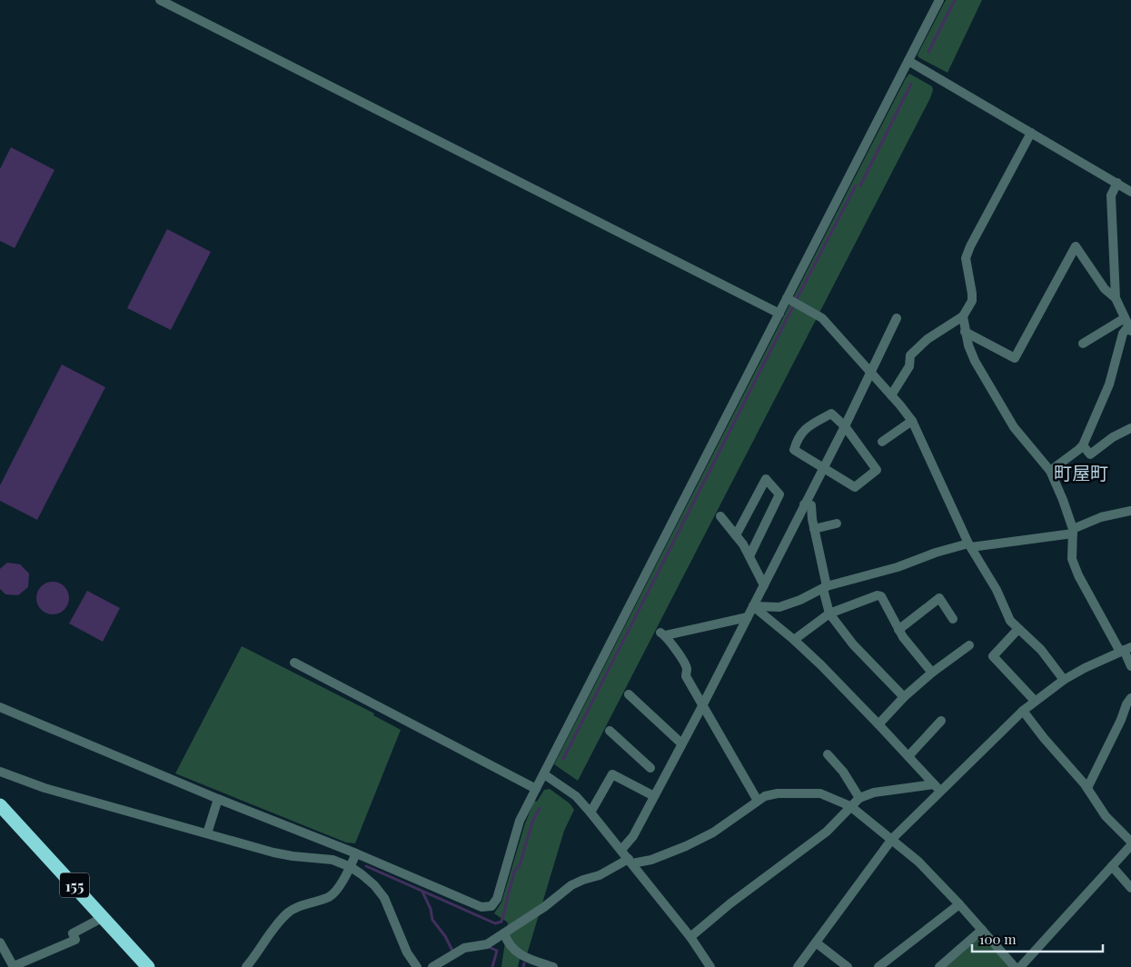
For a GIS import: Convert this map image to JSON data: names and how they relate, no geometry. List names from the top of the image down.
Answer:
{
  "streets": {
    "highway": ["155"]
  },
  "districts": ["町屋町"],
  "scale_bar": "100 m"
}
